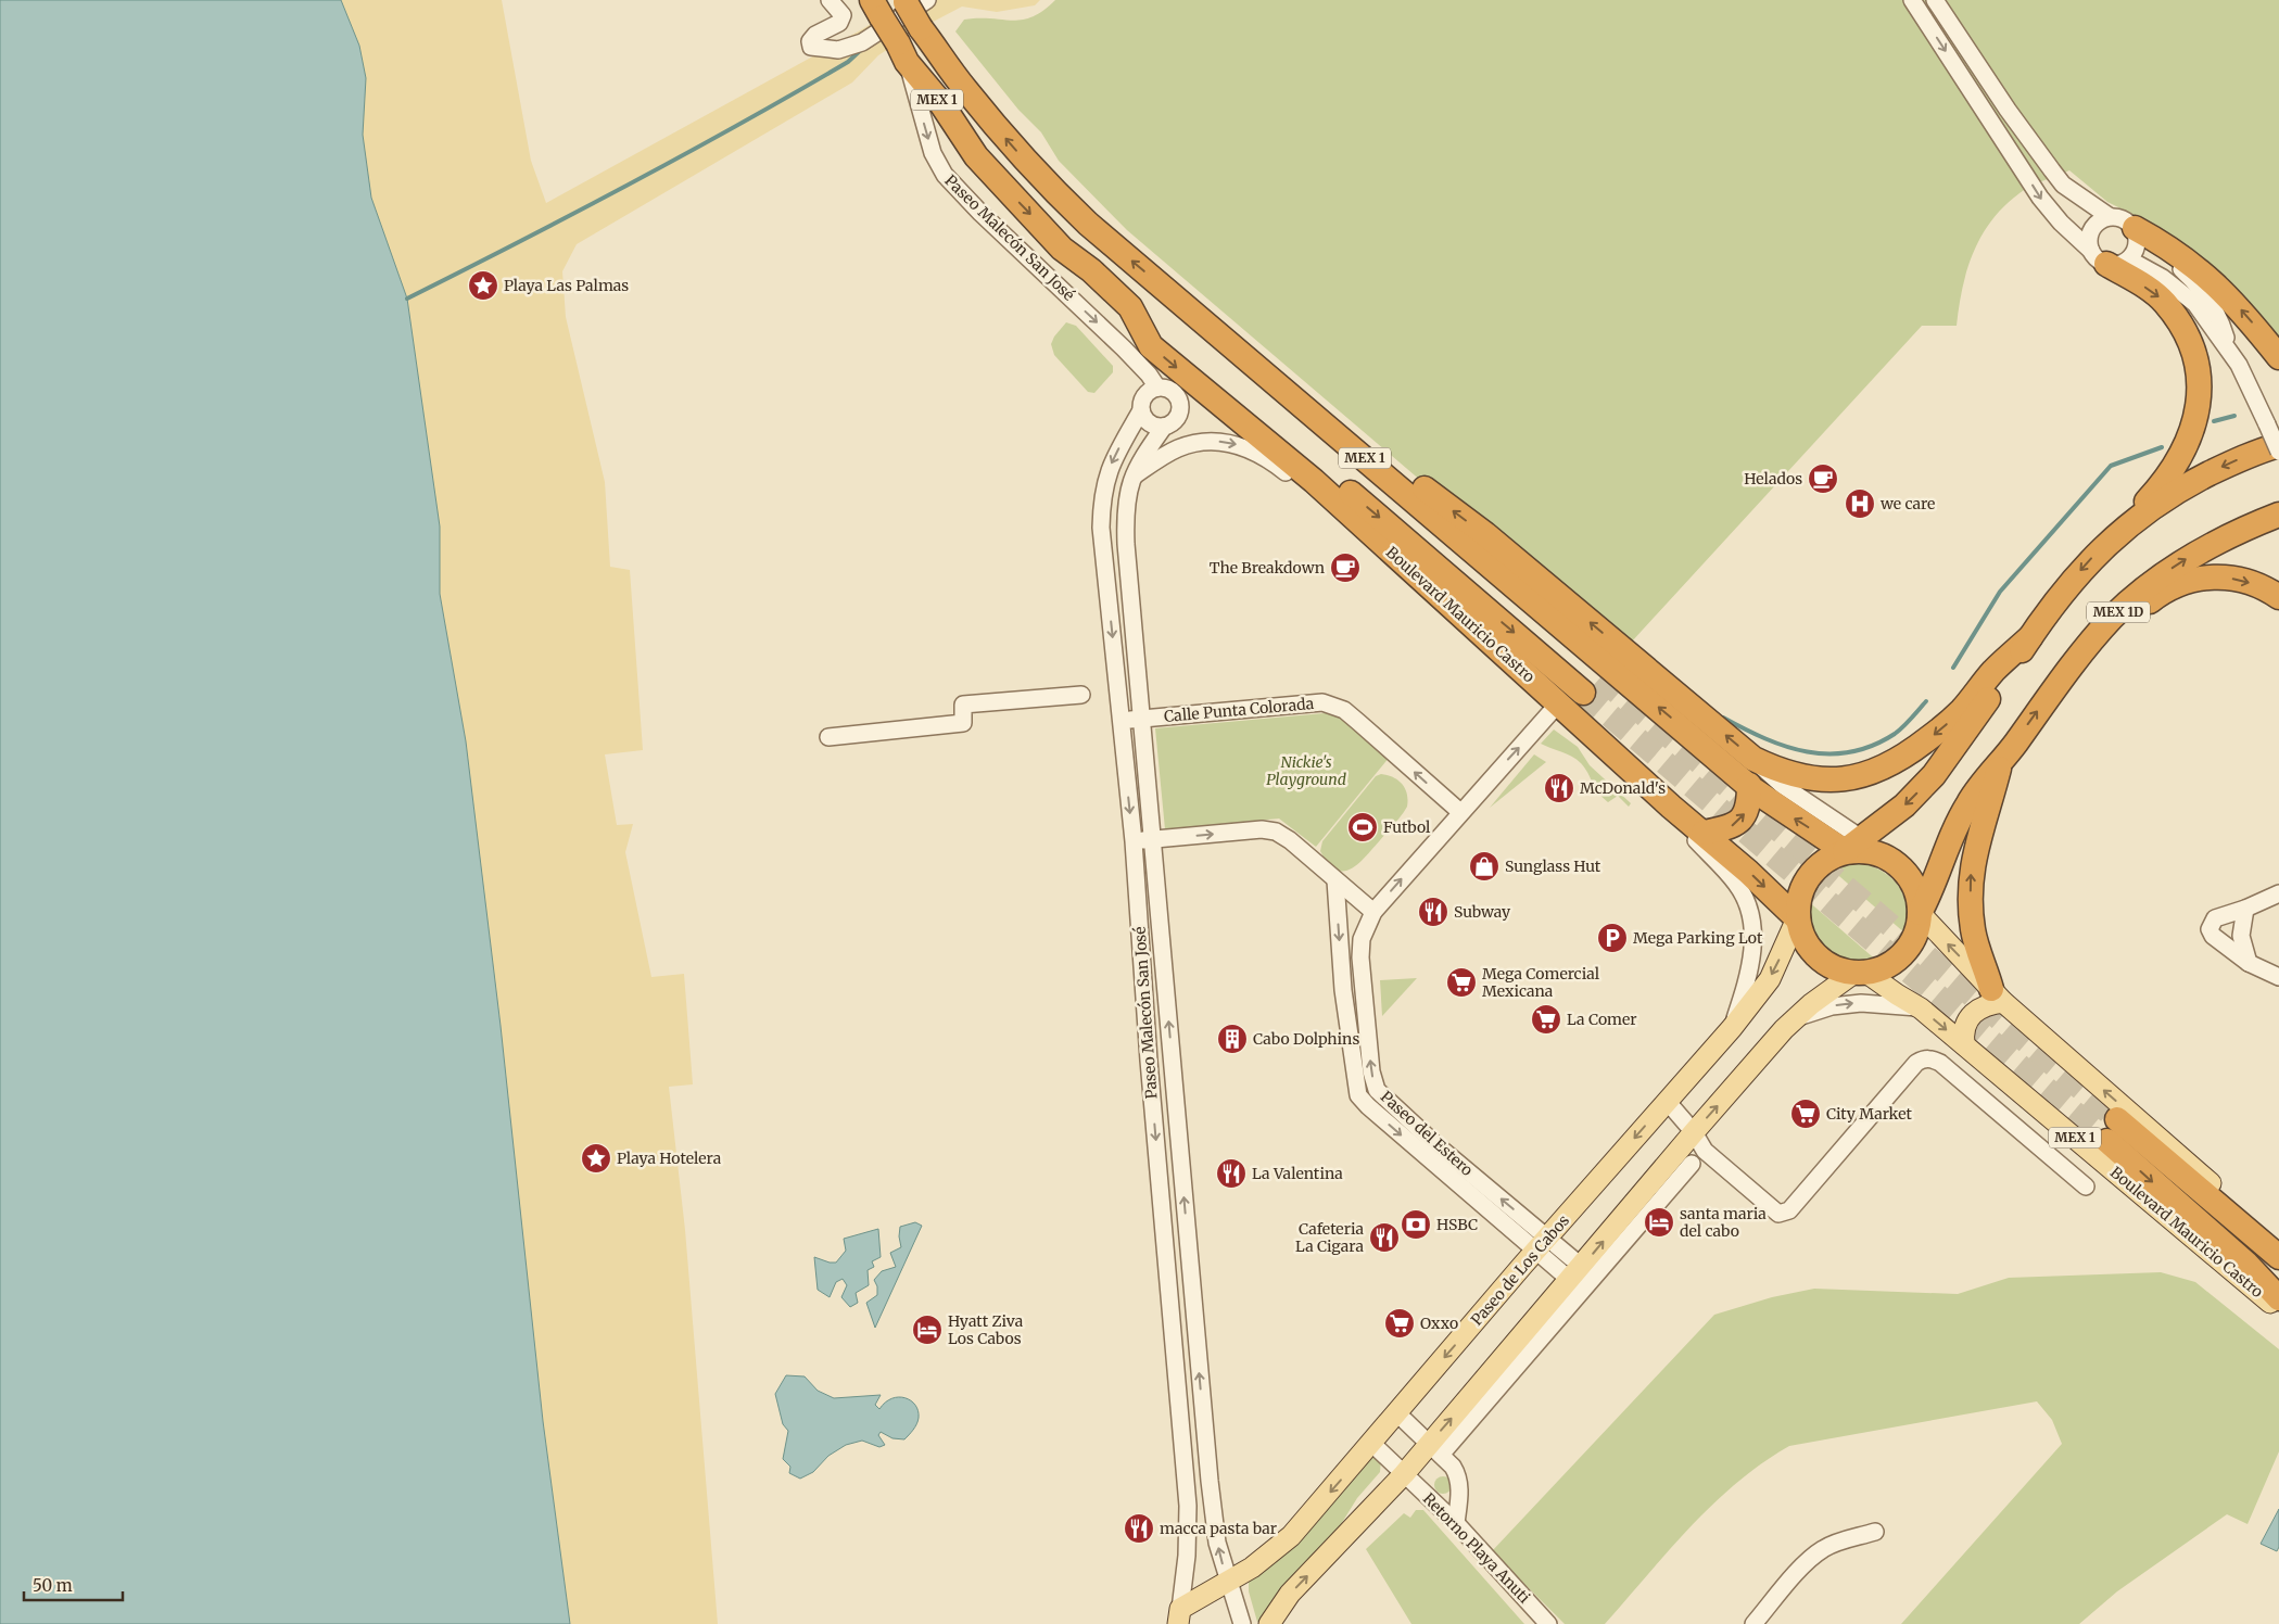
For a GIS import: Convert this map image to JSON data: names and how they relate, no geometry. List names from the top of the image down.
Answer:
{
  "streets": {
    "highway": ["MEX 1", "MEX 1D", "Boulevard Mauricio Castro"],
    "main road": ["Paseo de Los Cabos"],
    "street": [
      "Paseo Malecón San José",
      "Calle Punta Colorada",
      "Paseo del Estero",
      "Retorno Playa Anuti"
    ]
  },
  "crossings": [
    ["MEX 1", "Paseo Malecón San José"],
    ["MEX 1", "Boulevard Mauricio Castro"],
    ["Paseo Malecón San José", "Boulevard Mauricio Castro"],
    ["Paseo Malecón San José", "Calle Punta Colorada"],
    ["Paseo Malecón San José", "Paseo de Los Cabos"],
    ["MEX 1D", "Boulevard Mauricio Castro"],
    ["MEX 1D", "Paseo de Los Cabos"],
    ["Boulevard Mauricio Castro", "Paseo de Los Cabos"],
    ["Calle Punta Colorada", "Paseo del Estero"],
    ["Paseo del Estero", "Paseo de Los Cabos"],
    ["Paseo de Los Cabos", "Retorno Playa Anuti"]
  ],
  "parks": ["Nickie's Playground"],
  "places": {
    "place": ["Playa Las Palmas", "Playa Hotelera"],
    "cafe": ["Helados", "The Breakdown"],
    "hospital": ["we care"],
    "restaurant": [
      "McDonald's",
      "Subway",
      "La Valentina",
      "Cafeteria La Cigara",
      "macca pasta bar"
    ],
    "sports": ["Futbol"],
    "shop": ["Sunglass Hut"],
    "parking": ["Mega Parking Lot"],
    "supermarket": [
      "Mega Comercial Mexicana",
      "La Comer",
      "City Market",
      "Oxxo"
    ],
    "building": ["Cabo Dolphins"],
    "hotel": ["santa maria del cabo", "Hyatt Ziva Los Cabos"],
    "bank": ["HSBC"]
  },
  "scale_bar": "50 m"
}
